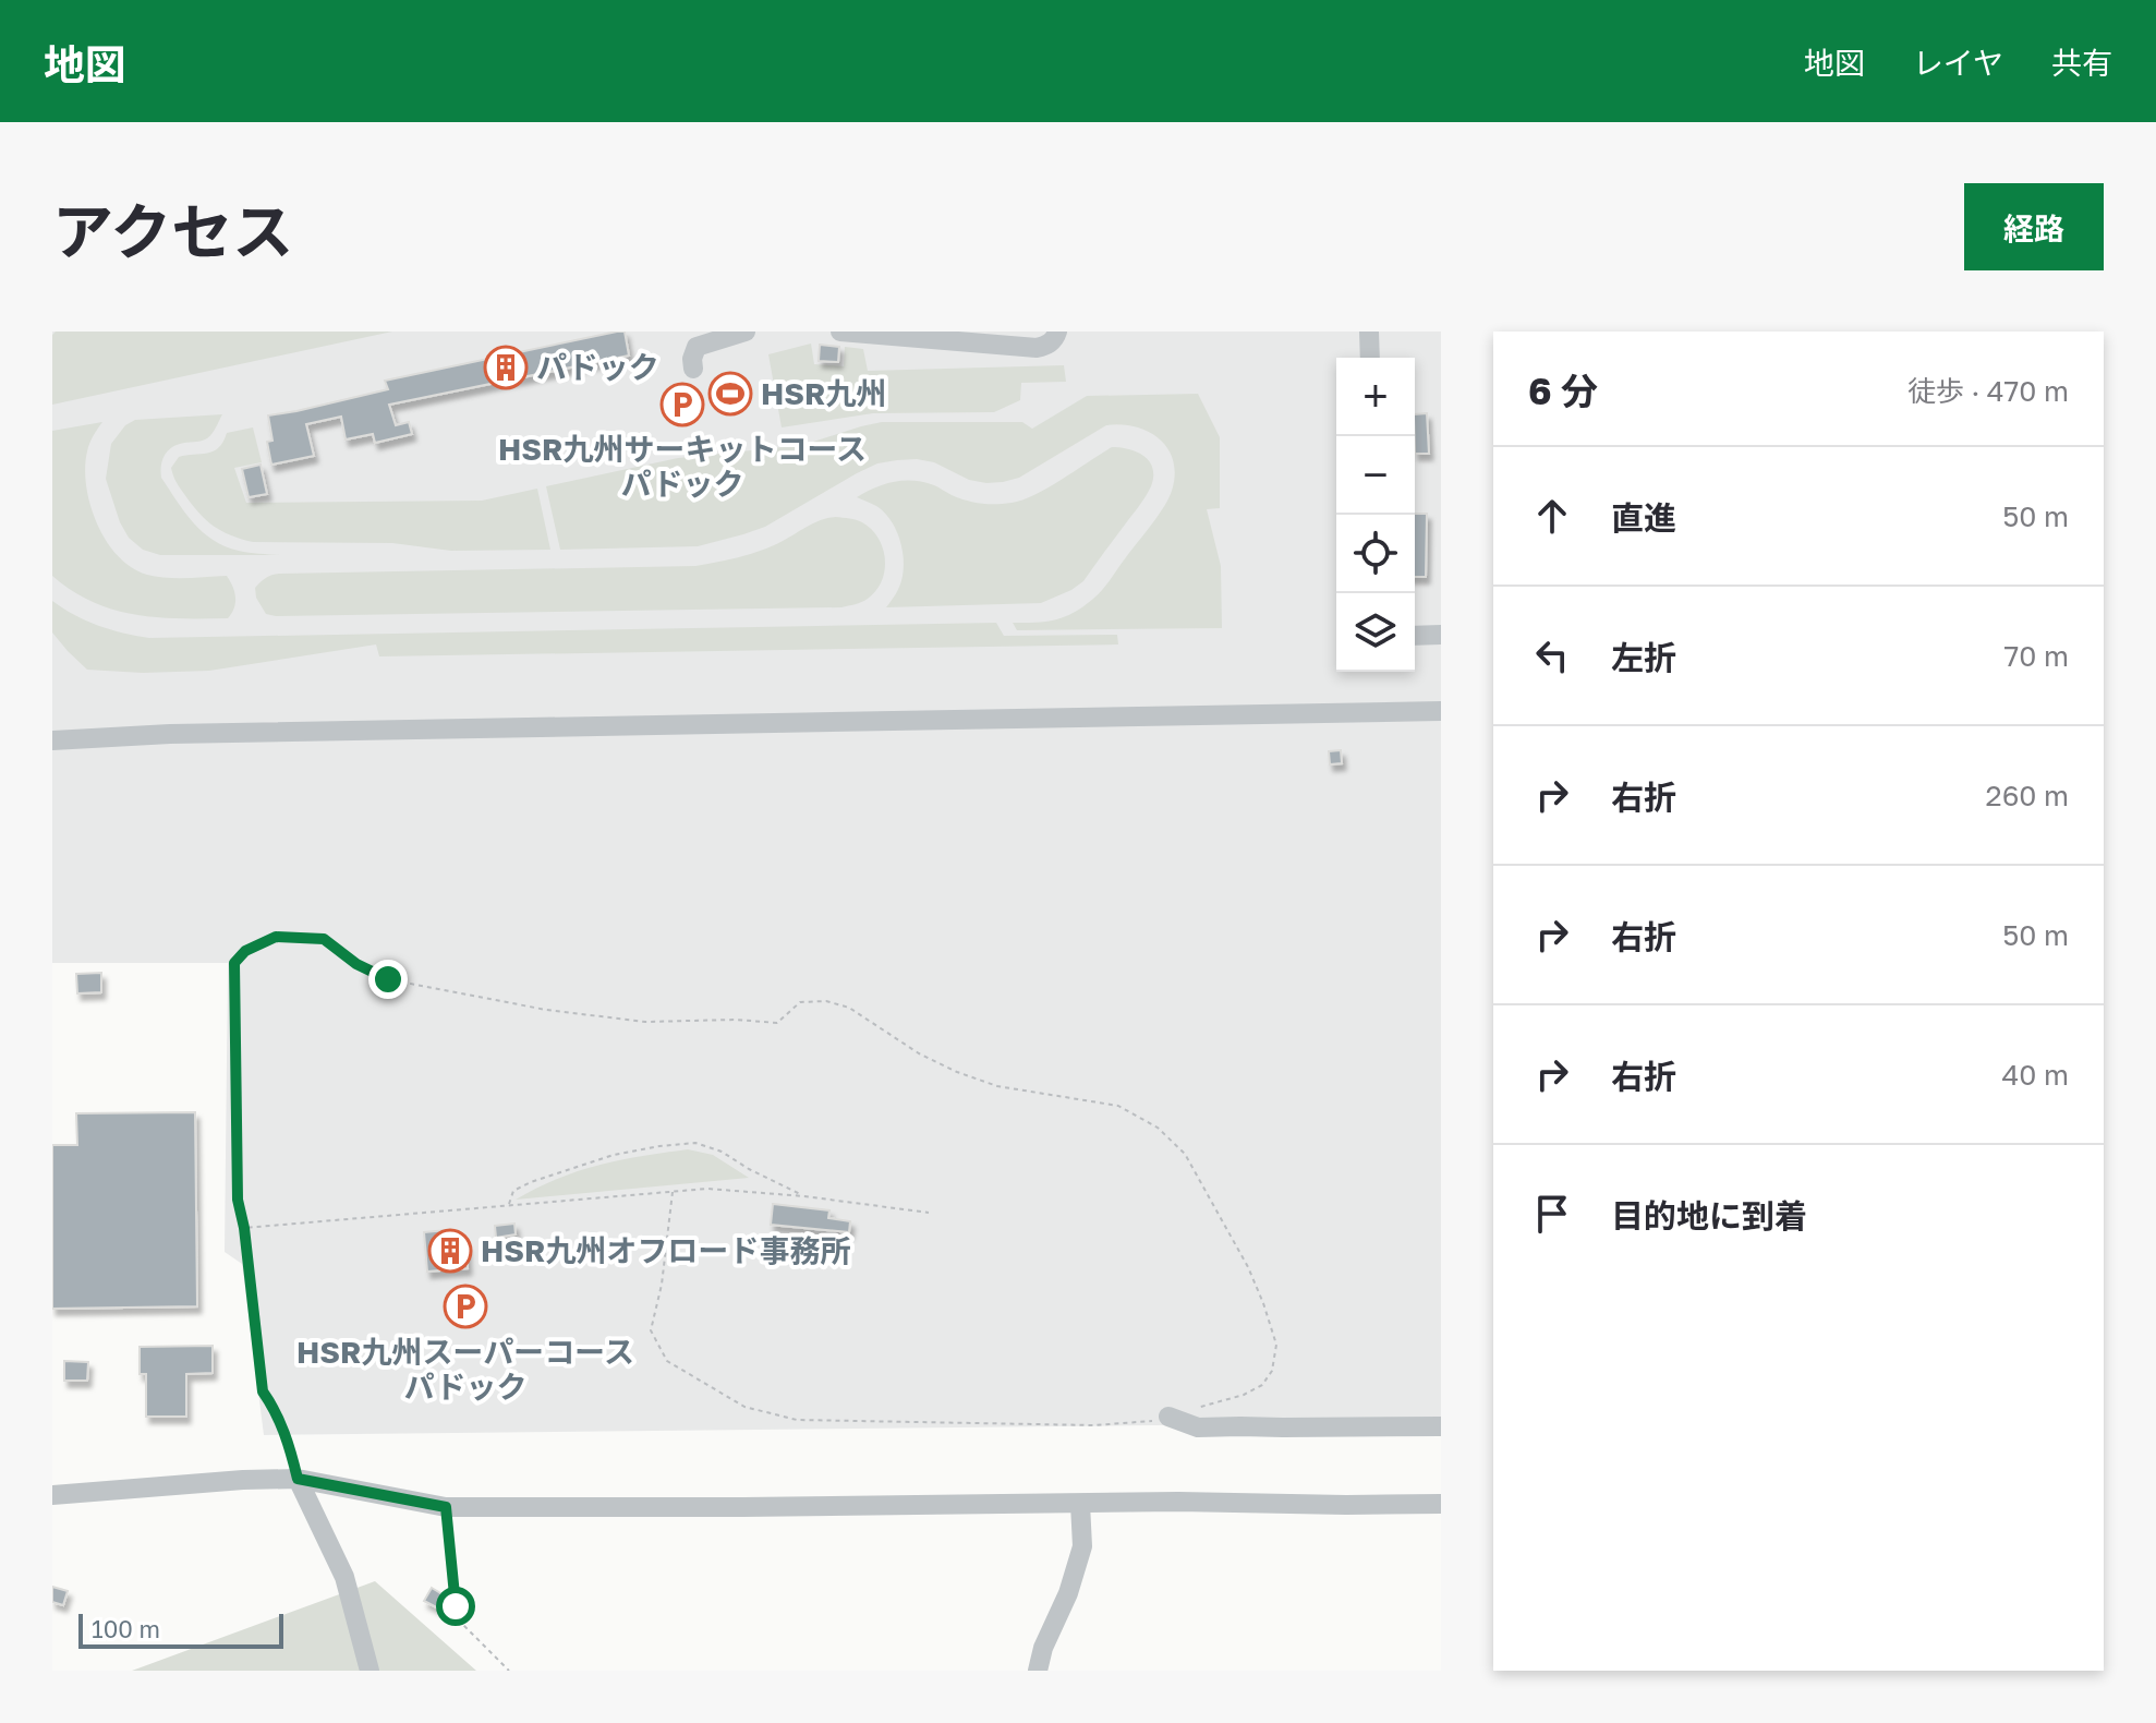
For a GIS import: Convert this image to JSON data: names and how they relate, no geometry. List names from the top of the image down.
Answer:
{
  "places": {
    "building": ["パドック", "HSR九州オフロード事務所"],
    "sports": ["HSR九州"],
    "parking": ["HSR九州サーキットコース パドック", "HSR九州スーパーコース パドック"]
  },
  "scale_bar": "100 m",
  "page": {
    "header": "地図",
    "nav": ["地図", "レイヤ", "共有"],
    "title": "アクセス",
    "buttons": "経路",
    "heading": ["6 分", "徒歩 · 470 m"],
    "map_buttons": ["+", "−"],
    "list": [
      ["直進", "50 m"],
      ["左折", "70 m"],
      ["右折", "260 m"],
      ["右折", "50 m"],
      ["右折", "40 m"],
      "目的地に到着"
    ],
    "scale": "100 m"
  }
}
